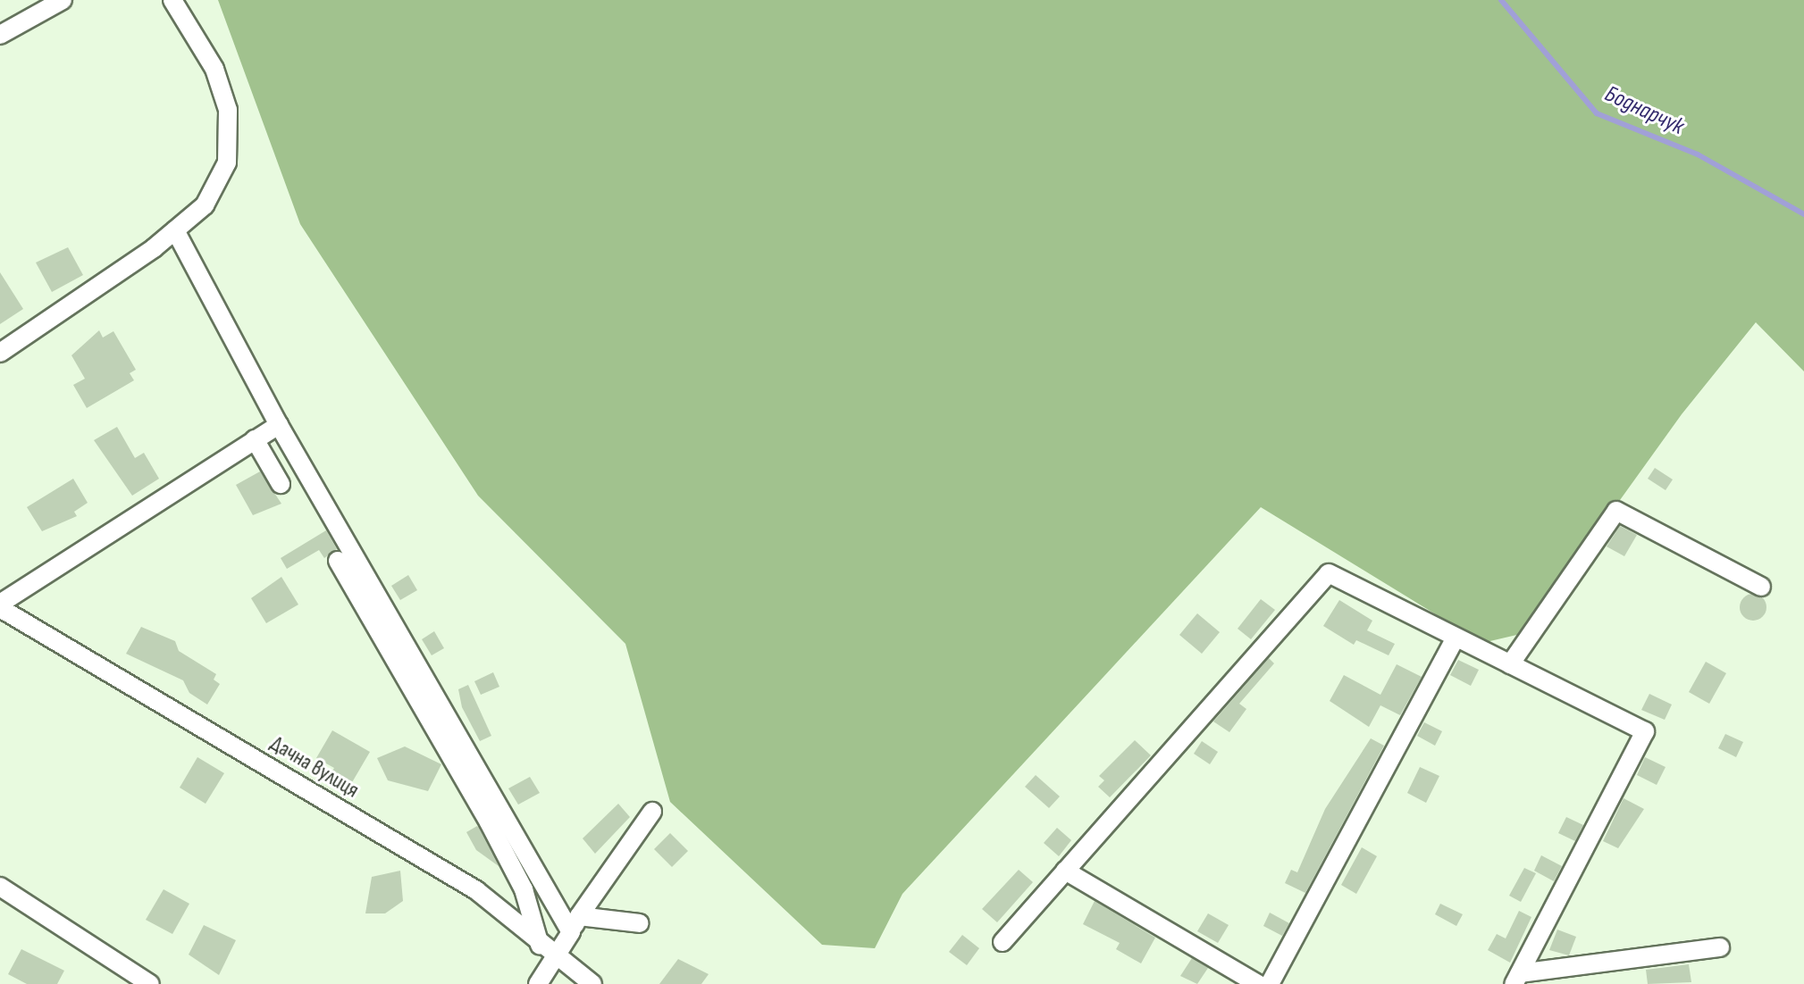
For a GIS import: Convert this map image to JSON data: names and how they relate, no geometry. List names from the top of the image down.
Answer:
{
  "streets": {
    "street": ["Дачна вулиця"]
  },
  "water": ["Боднарчук"]
}
